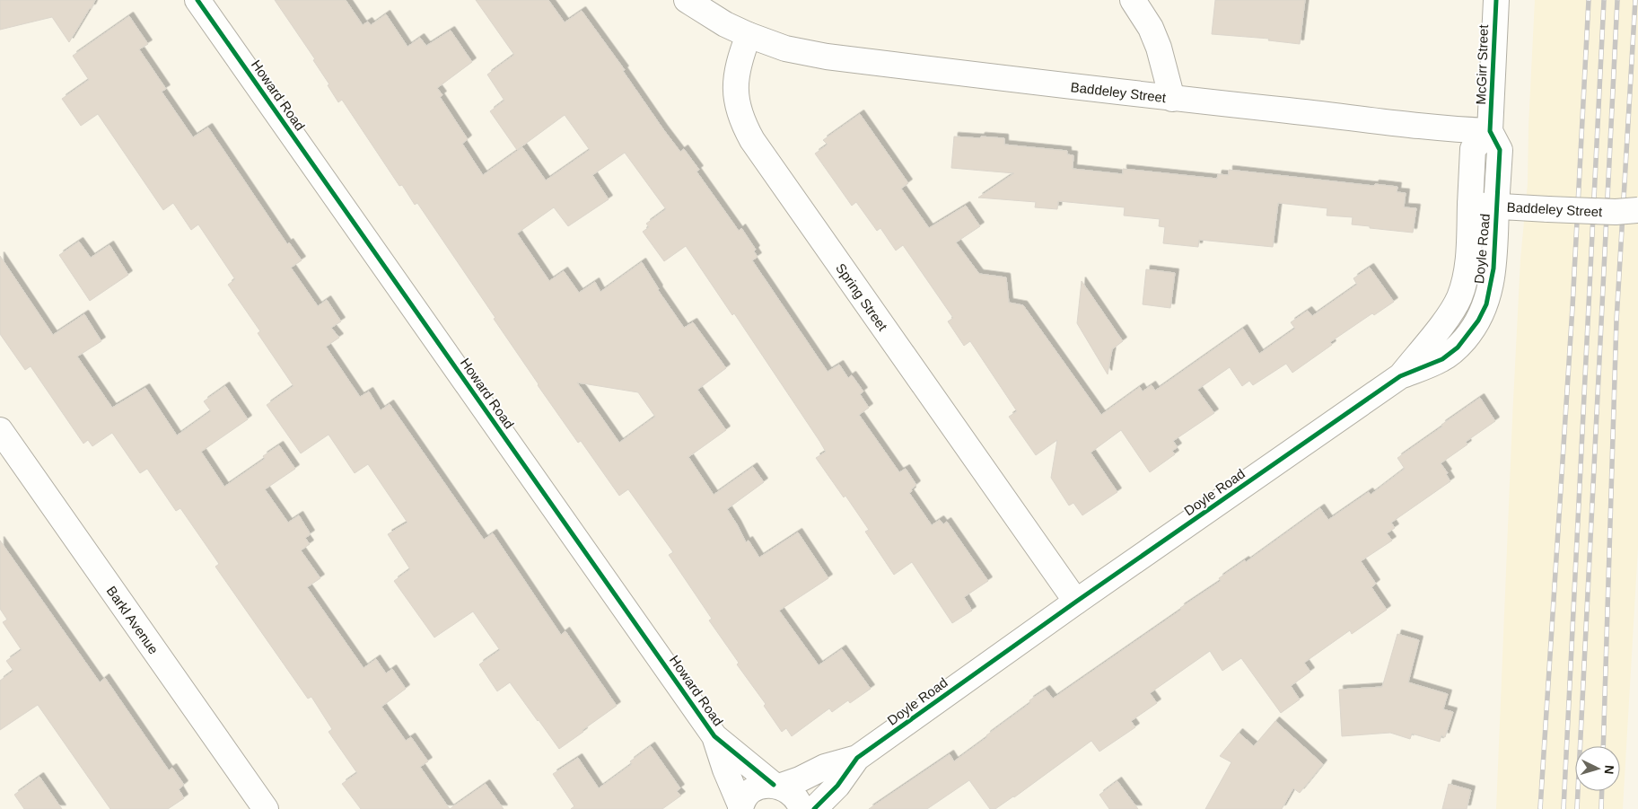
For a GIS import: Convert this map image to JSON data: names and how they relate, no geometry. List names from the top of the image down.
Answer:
{
  "streets": {
    "street": [
      "McGirr Street",
      "Baddeley Street",
      "Howard Road",
      "Doyle Road",
      "Spring Street",
      "Barkl Avenue"
    ]
  },
  "crossings": [
    ["McGirr Street", "Baddeley Street"],
    ["McGirr Street", "Doyle Road"],
    ["Baddeley Street", "Doyle Road"],
    ["Baddeley Street", "Spring Street"],
    ["Howard Road", "Doyle Road"],
    ["Doyle Road", "Spring Street"]
  ],
  "north": "right"
}
